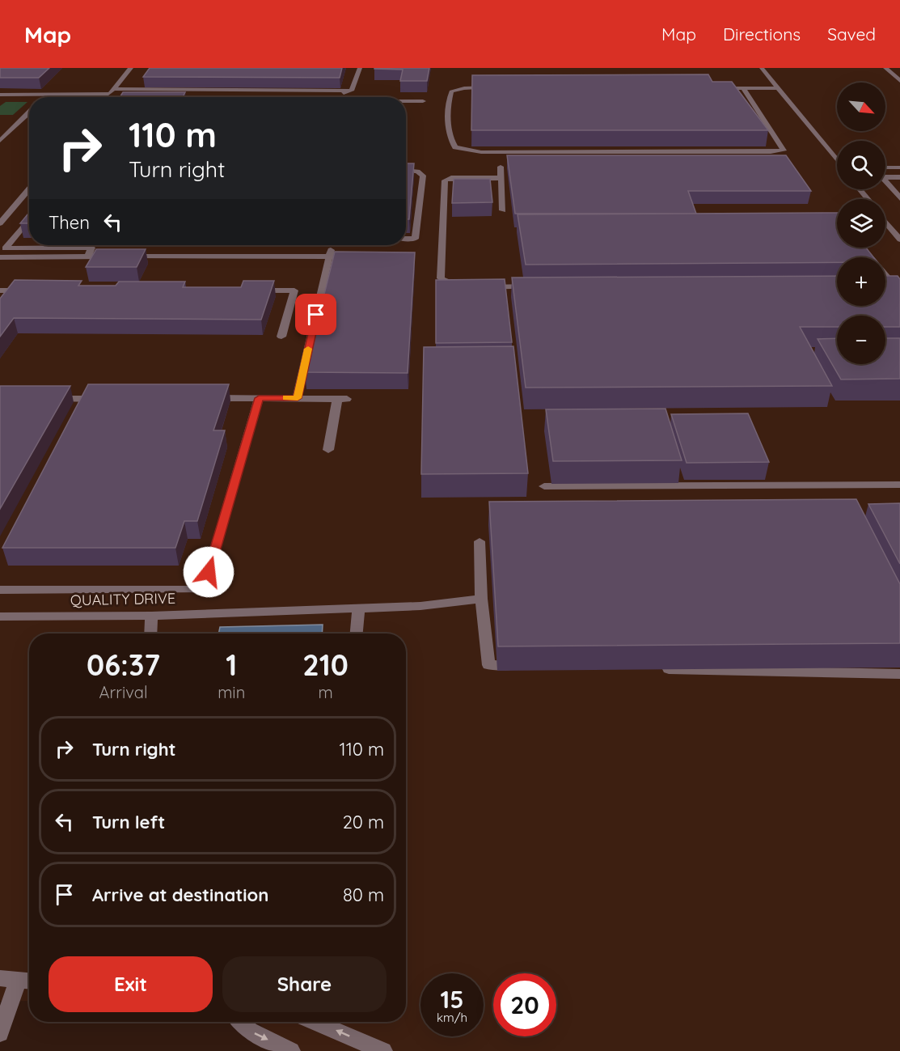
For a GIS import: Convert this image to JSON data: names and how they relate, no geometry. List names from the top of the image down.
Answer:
{
  "streets": {
    "street": ["QUALITY DRIVE"]
  },
  "north": "bottom right",
  "page": {
    "header": "Map",
    "nav": ["Map", "Directions", "Saved"],
    "map_buttons": ["+", "−"],
    "turn": ["110 m", "Turn right"],
    "then": "Then",
    "eta": [
      "06:37",
      "Arrival",
      "1",
      "min",
      "210",
      "m"
    ],
    "list": [
      {
        "name": "Turn right",
        "value": "110 m"
      },
      {
        "name": "Turn left",
        "value": "20 m"
      },
      {
        "name": "Arrive at destination",
        "value": "80 m"
      }
    ],
    "buttons": ["Exit", "Share"],
    "speed": "15 km/h",
    "limit": "20"
  }
}
